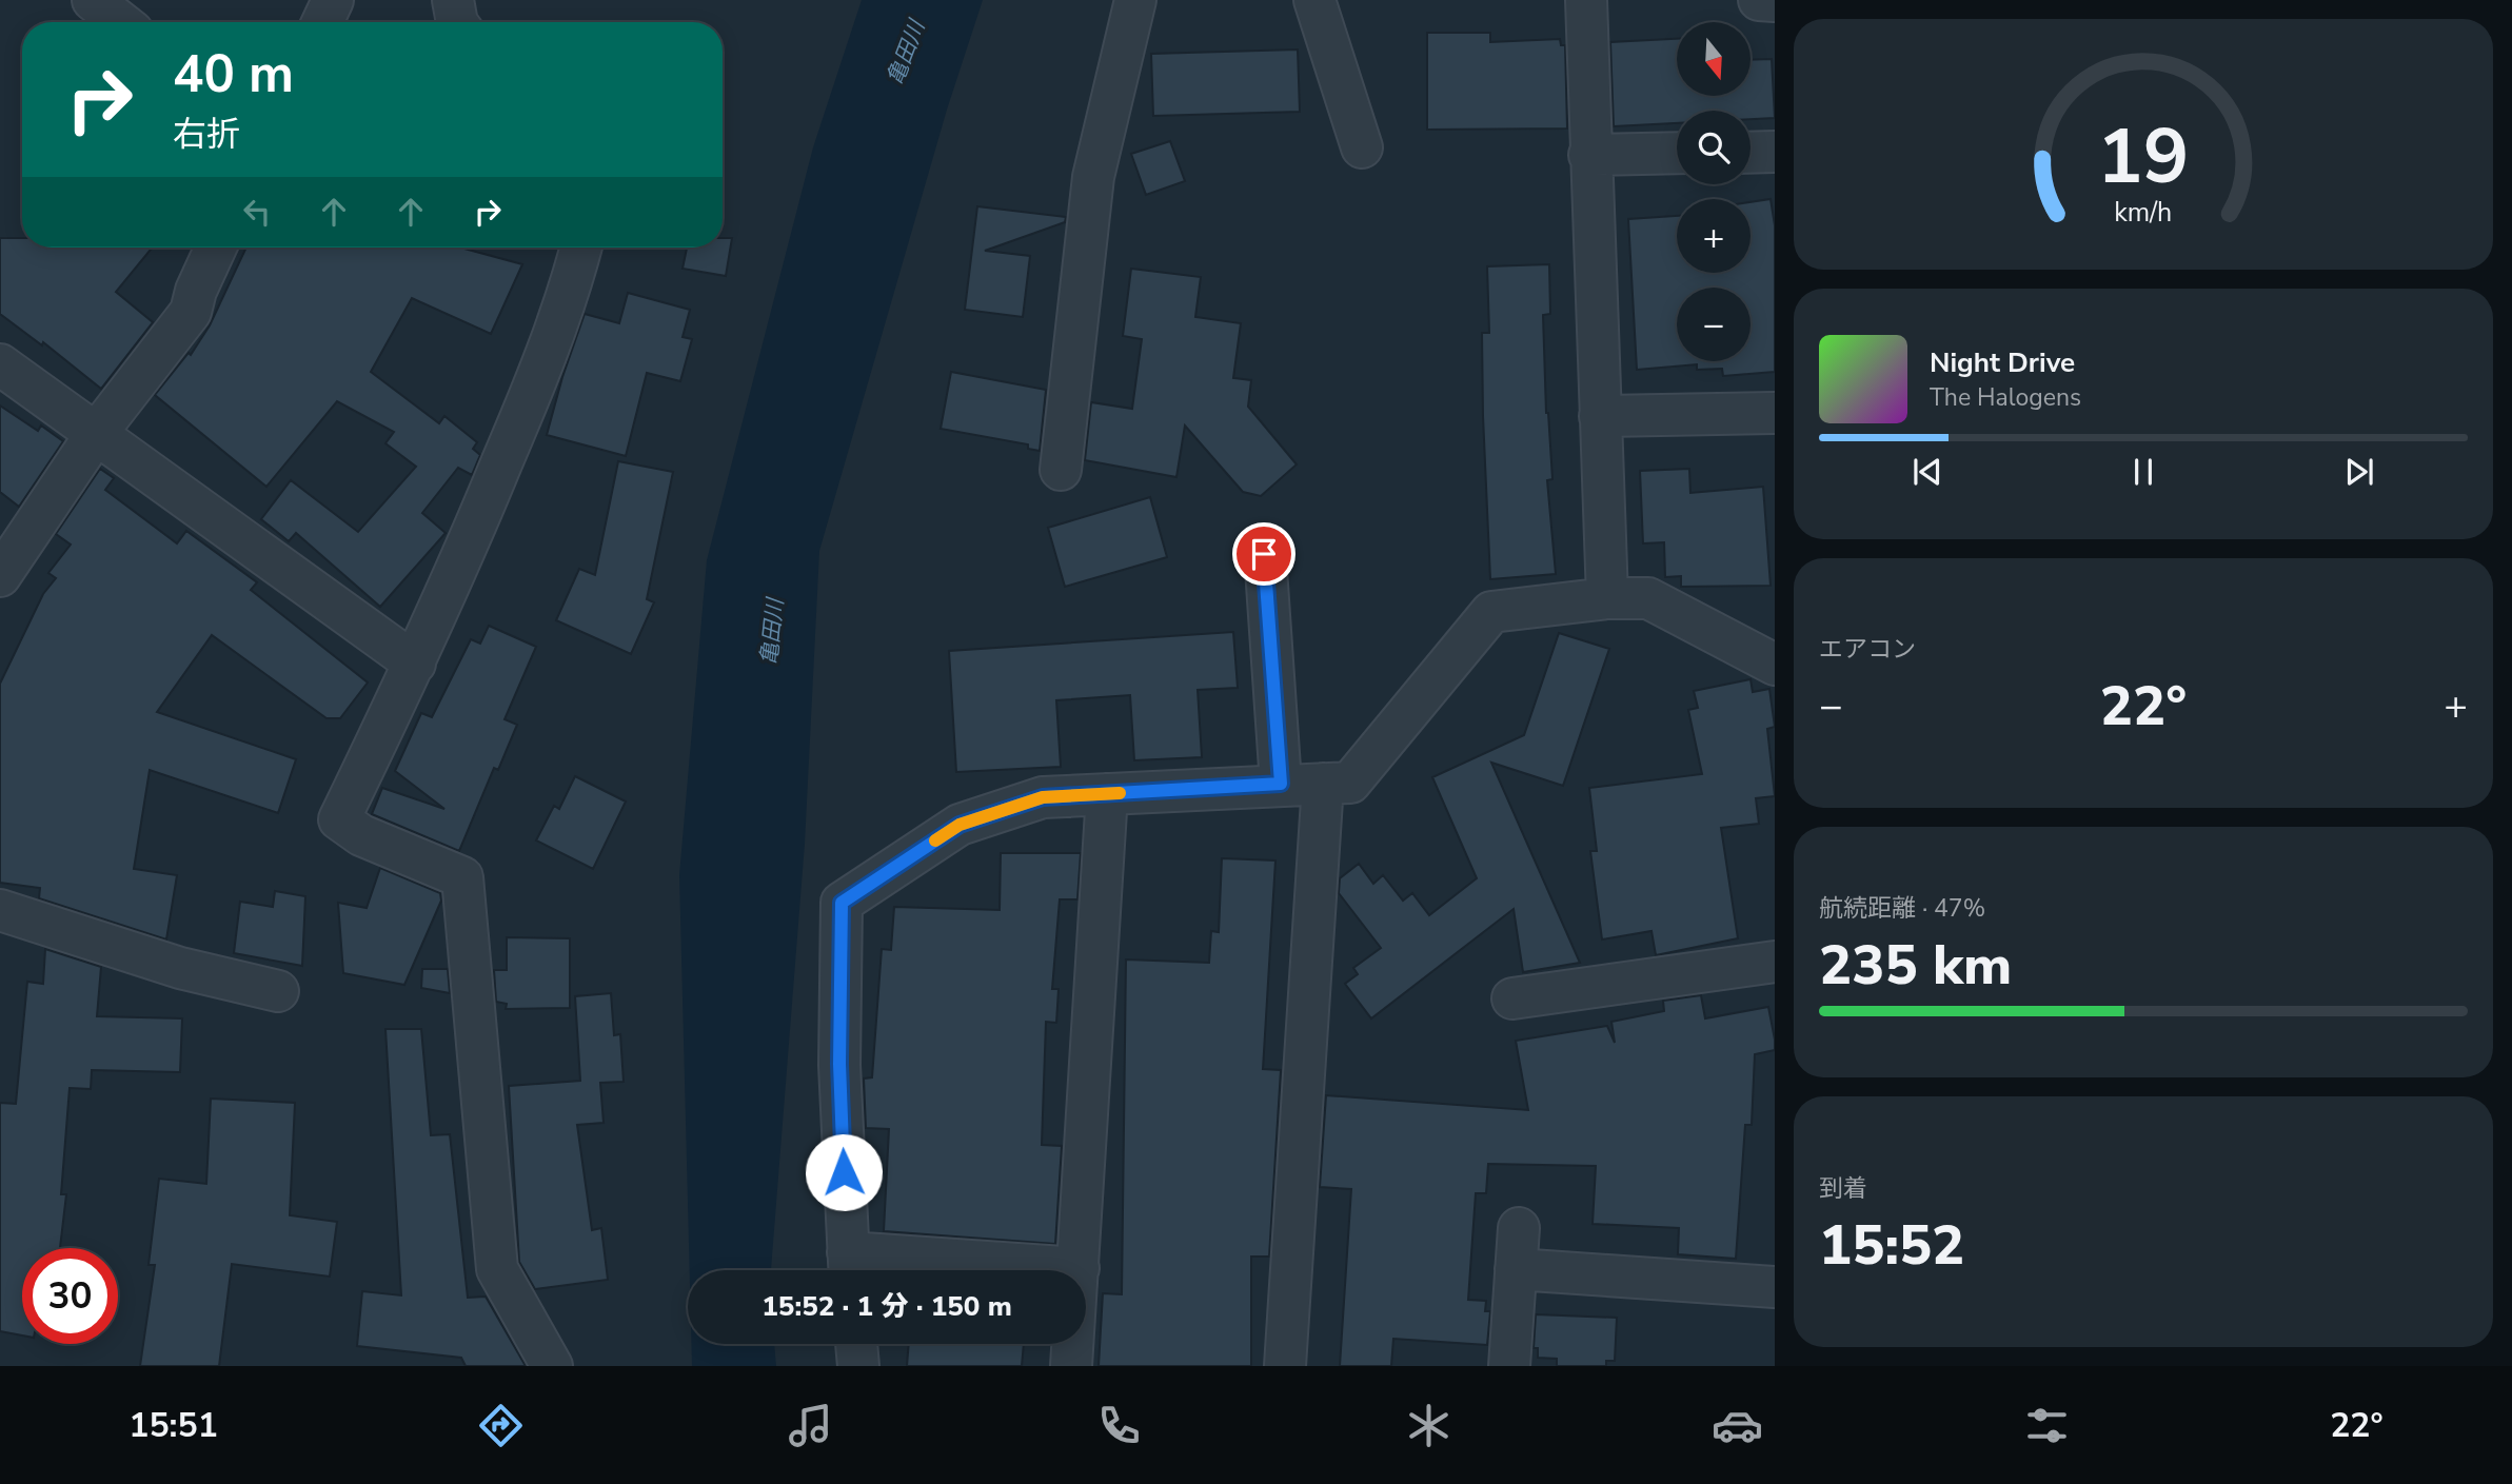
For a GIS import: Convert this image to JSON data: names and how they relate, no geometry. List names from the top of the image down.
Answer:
{
  "water": ["亀田川"],
  "north": "bottom",
  "page": {
    "map_buttons": ["+", "−"],
    "turn": ["40 m", "右折"],
    "song": ["Night Drive", "The Halogens"],
    "tile": [
      "エアコン",
      ["航続距離 · 47%", "235 km"],
      ["到着", "15:52"]
    ],
    "heat": ["−", "22°", "+"],
    "limit": "30",
    "trip": "15:52 · 1 分 · 150 m",
    "tabs": ["15:51", "22°"],
    "gauge": ["19", "km/h"]
  }
}
